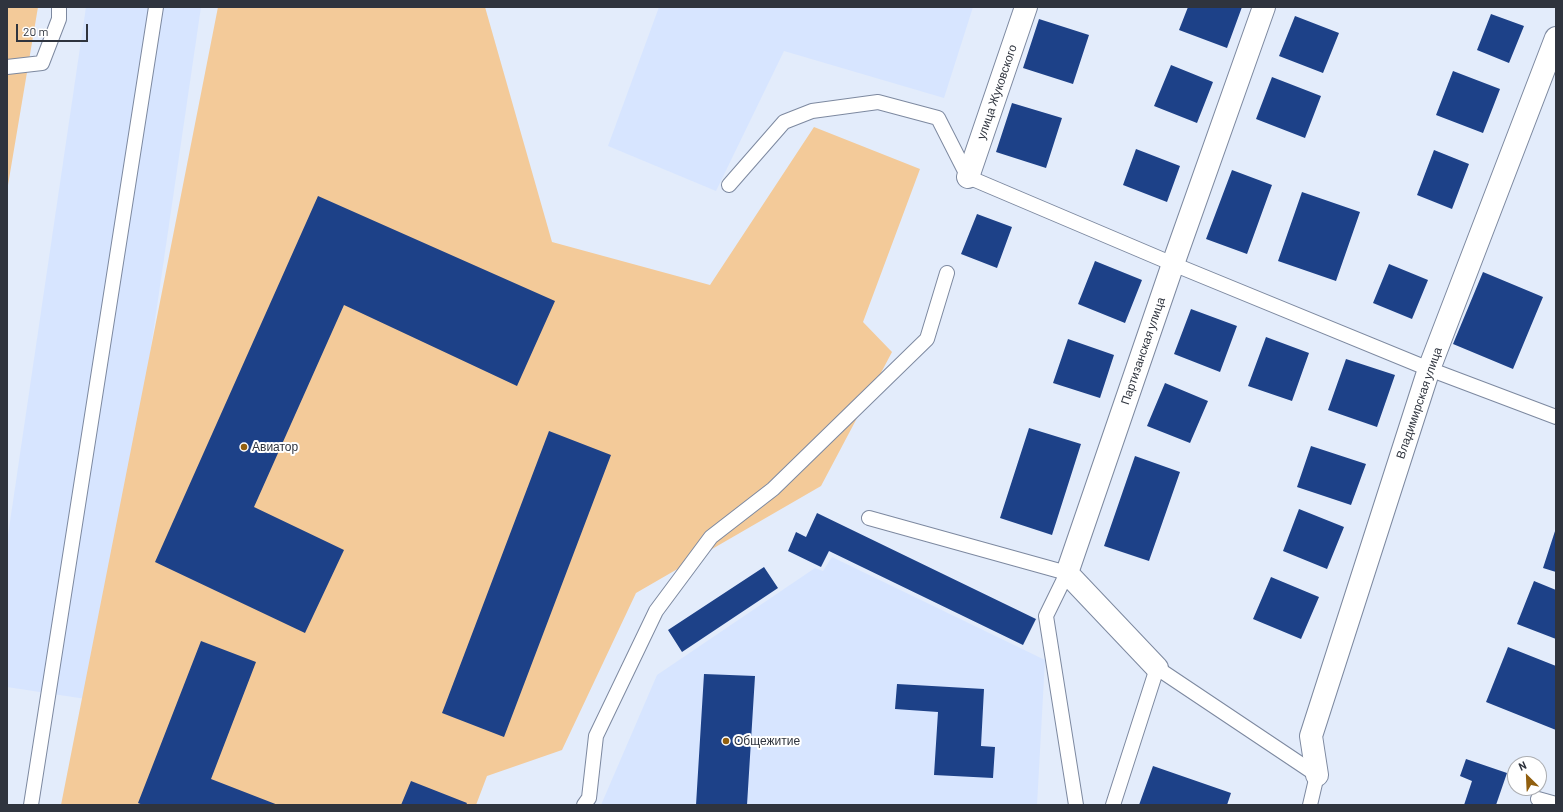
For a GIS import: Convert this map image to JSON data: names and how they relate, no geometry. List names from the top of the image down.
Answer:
{
  "streets": {
    "street": ["улица Жуковского", "Партизанская улица", "Владимирская улица"]
  },
  "places": ["Авиатор", "Общежитие"],
  "scale_bar": "20 m",
  "north": "top left"
}
